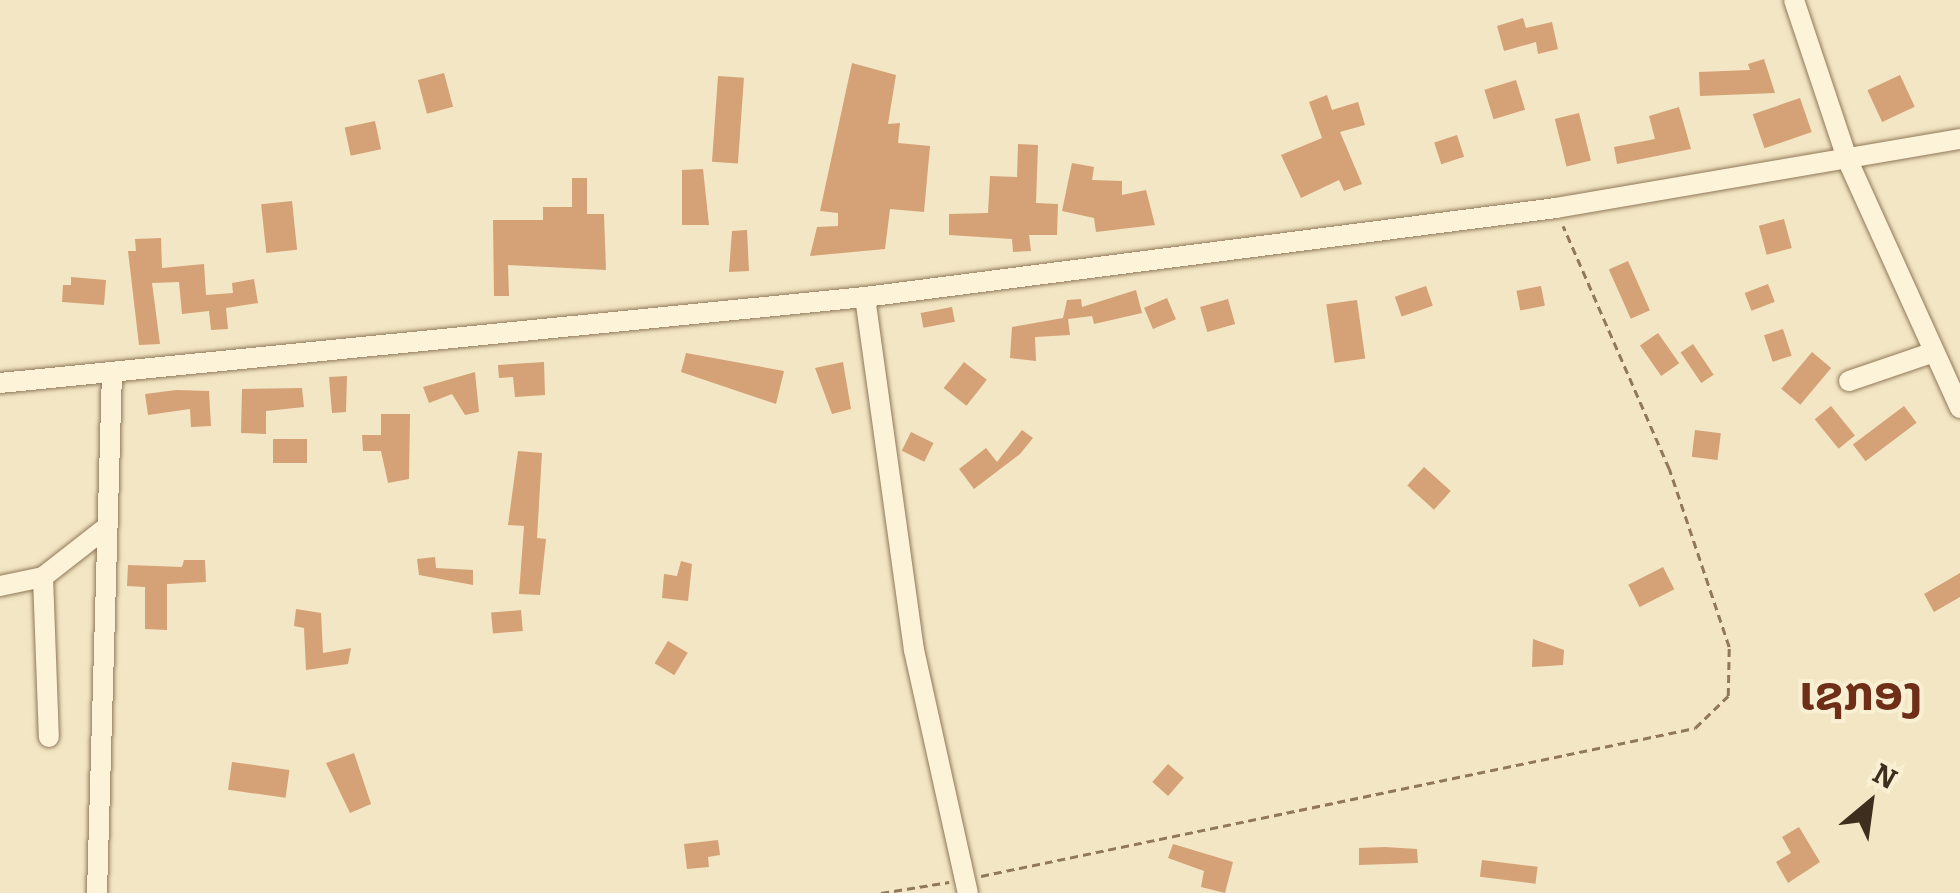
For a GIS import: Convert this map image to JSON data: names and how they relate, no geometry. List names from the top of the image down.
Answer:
{
  "districts": ["ເຊກອງ"],
  "north": "top right"
}
